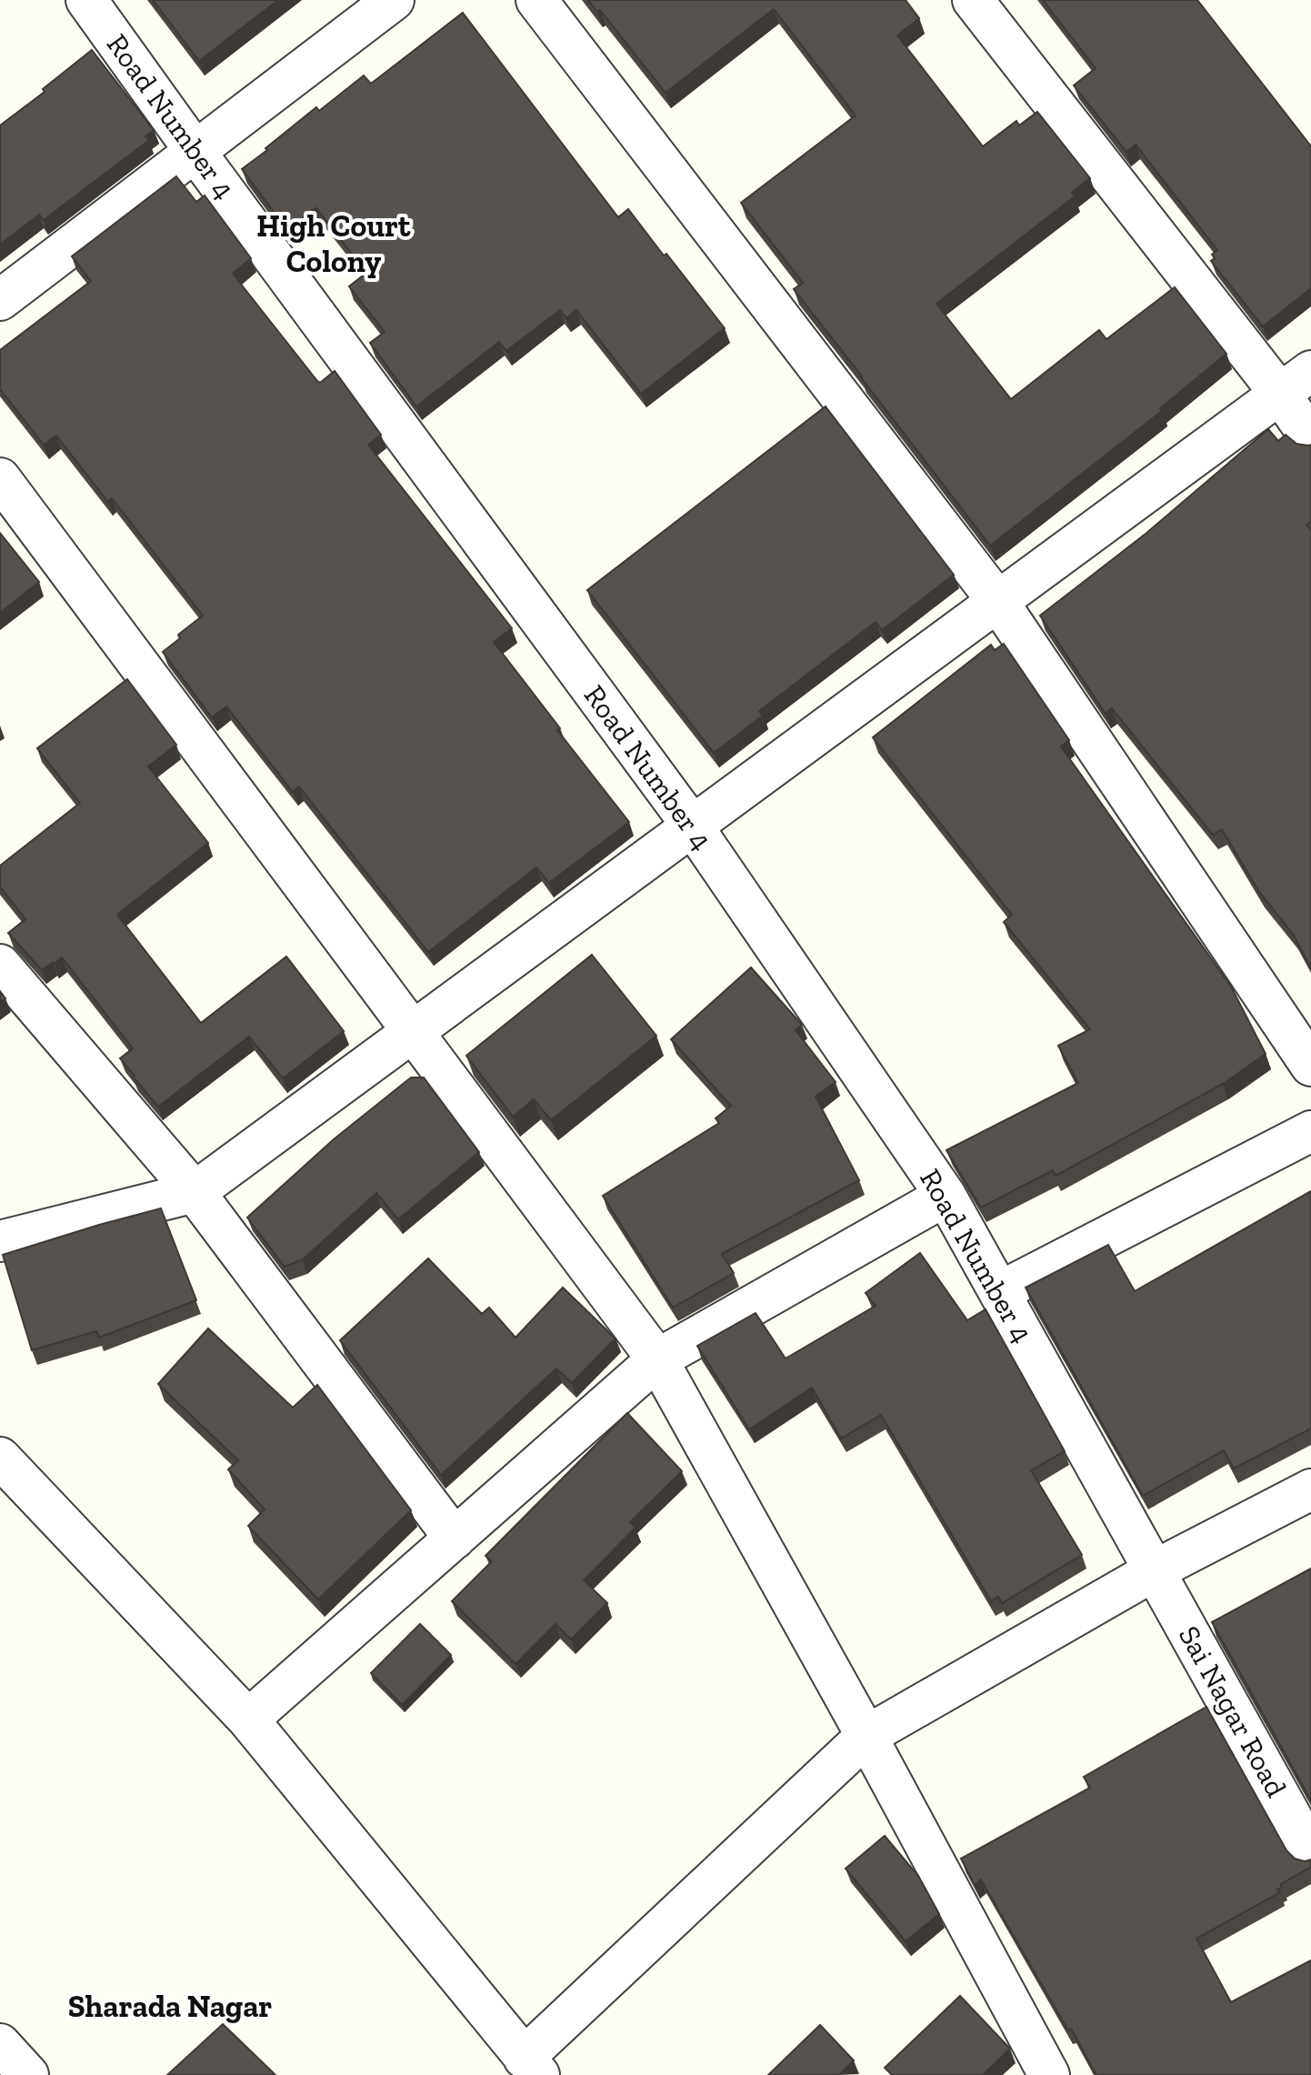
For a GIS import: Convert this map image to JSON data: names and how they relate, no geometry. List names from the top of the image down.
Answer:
{
  "streets": {
    "street": ["Road Number 4", "Sai Nagar Road"]
  },
  "crossings": [
    ["Road Number 4", "Sai Nagar Road"]
  ],
  "districts": ["High Court Colony", "Sharada Nagar"]
}
